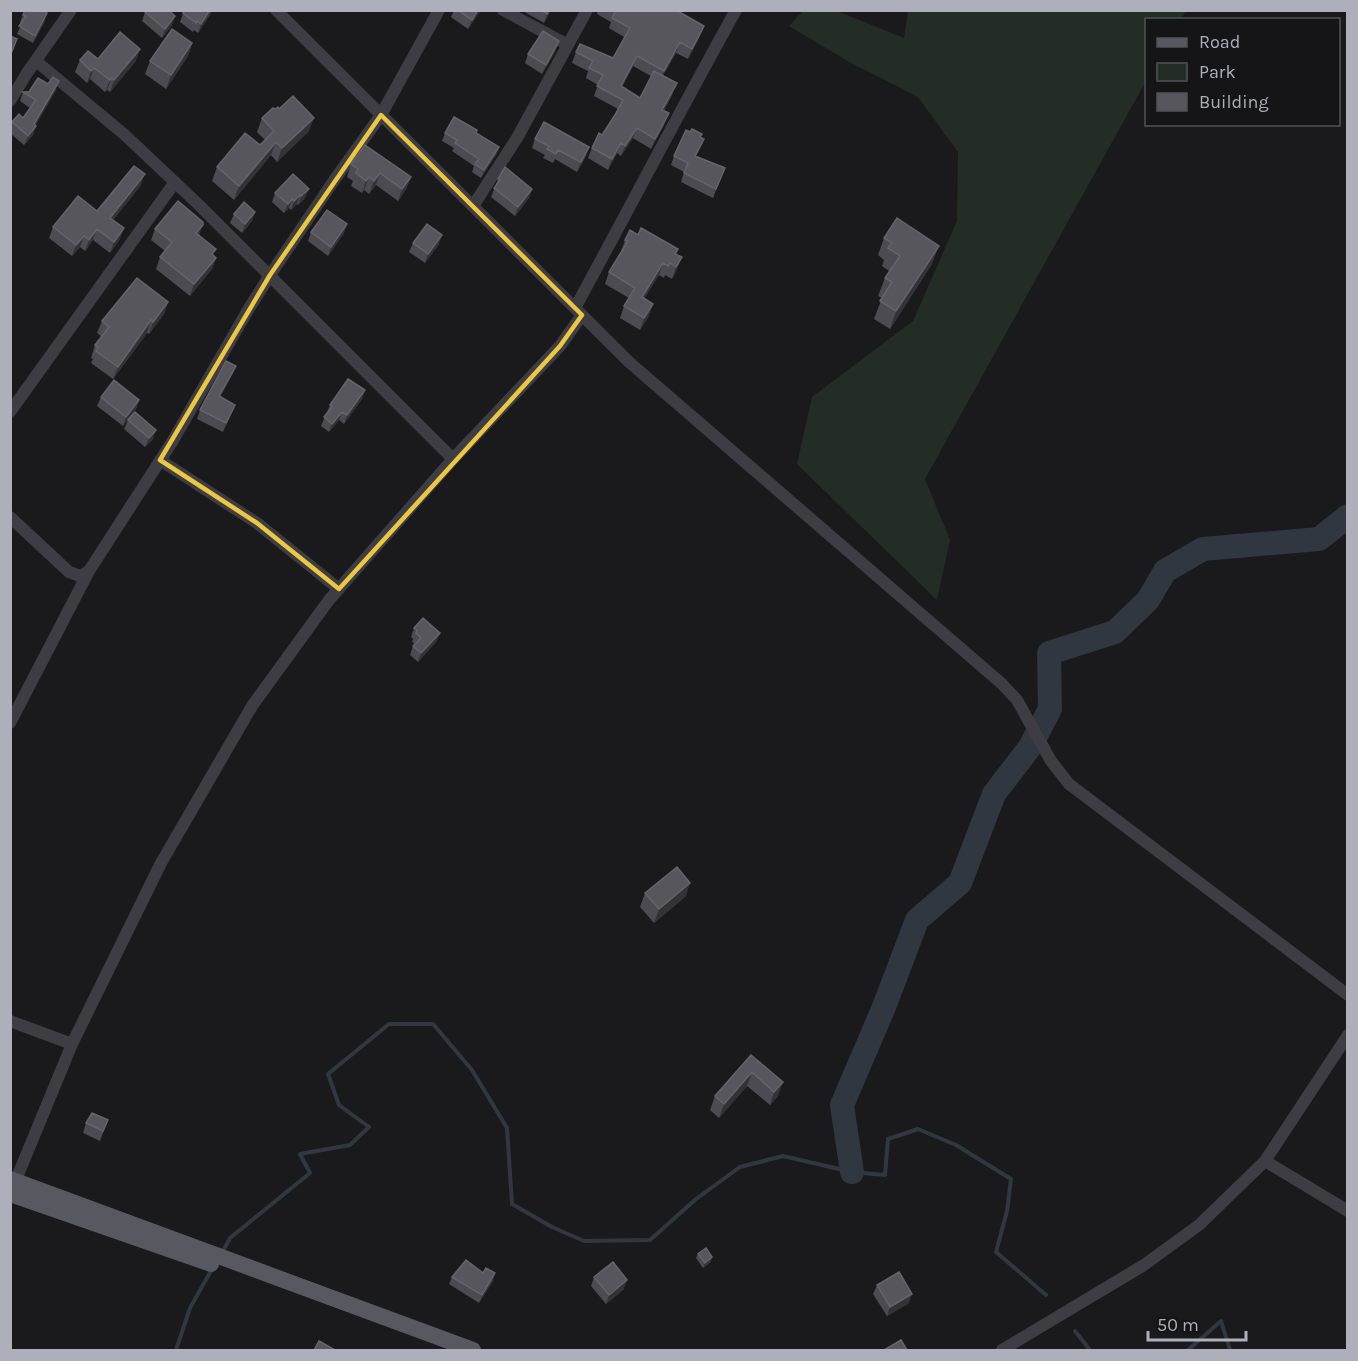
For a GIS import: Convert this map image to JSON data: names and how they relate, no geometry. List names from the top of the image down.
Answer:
{
  "legend": ["Road", "Park", "Building"],
  "scale_bar": "50 m"
}
